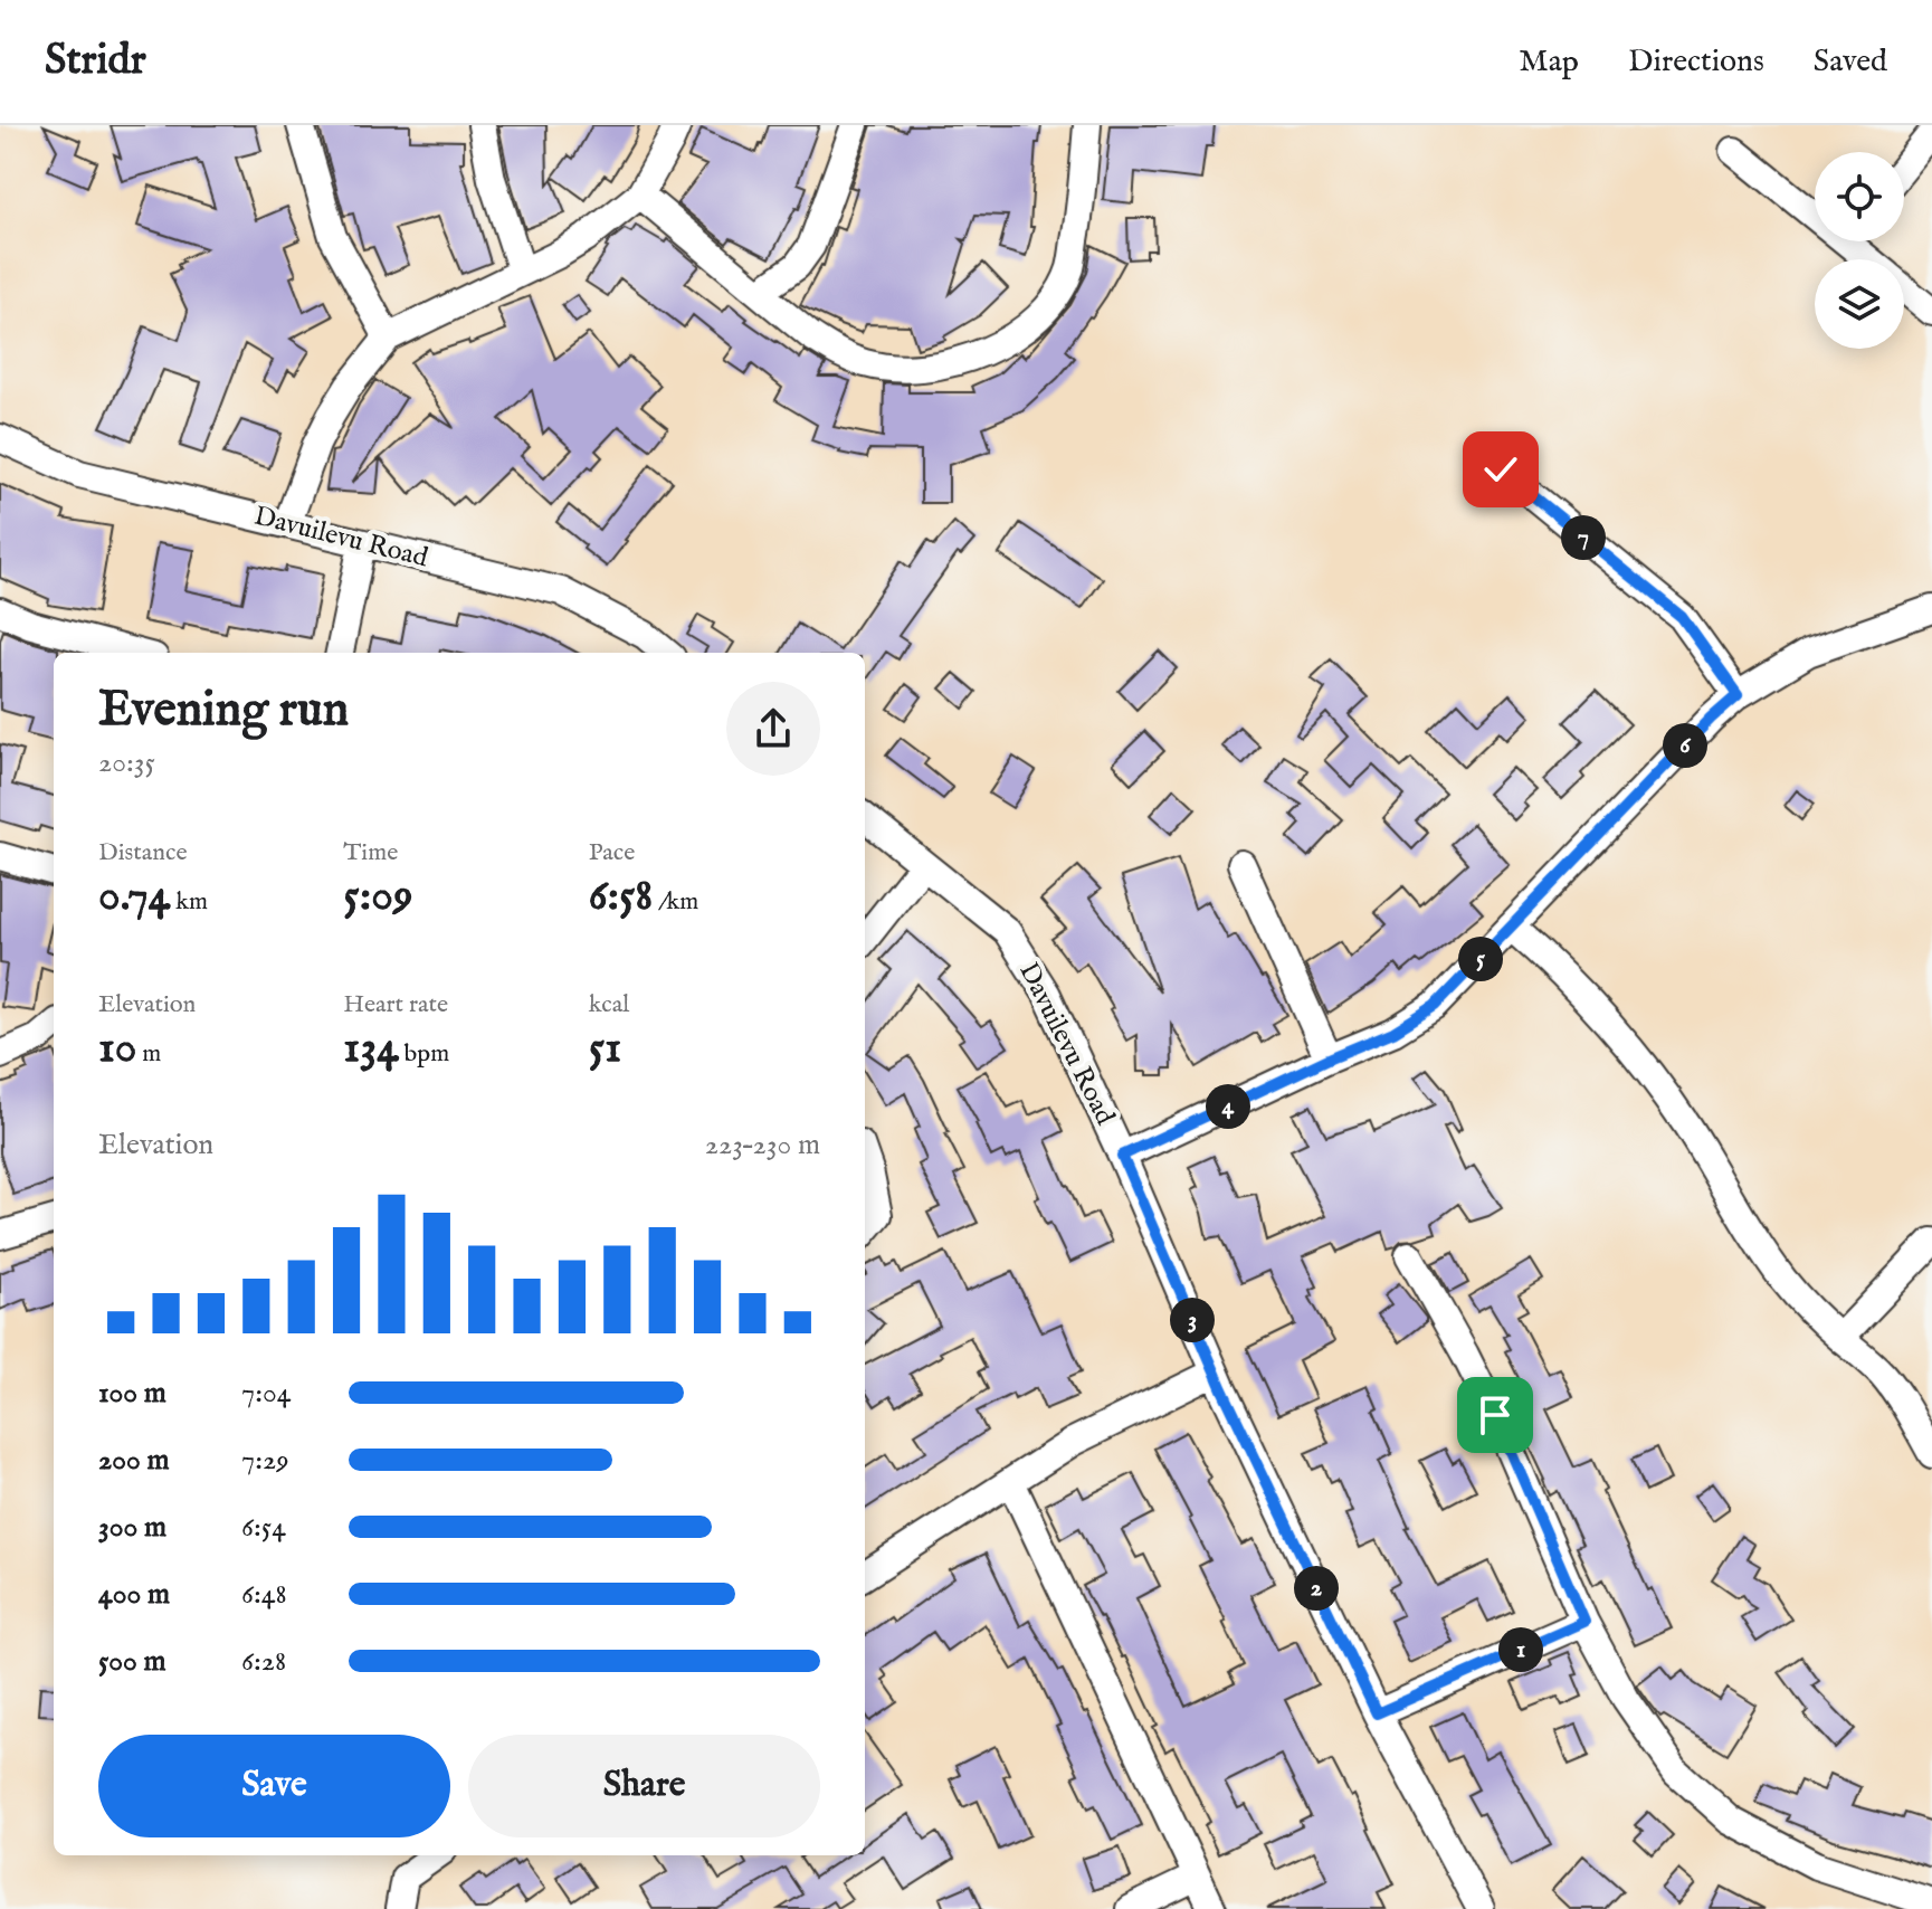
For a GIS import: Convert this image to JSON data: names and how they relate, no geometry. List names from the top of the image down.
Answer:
{
  "streets": {
    "street": ["Davuilevu Road"]
  },
  "page": {
    "header": "Stridr",
    "nav": ["Map", "Directions", "Saved"],
    "pins": [
      "7",
      "6",
      "5",
      "4",
      "3",
      "2",
      "1"
    ],
    "heading": ["Evening run", "20:35"],
    "stats": [
      ["Distance", "0.74 km"],
      ["Time", "5:09"],
      ["Pace", "6:58 /km"],
      ["Elevation", "10 m"],
      ["Heart rate", "134 bpm"],
      ["kcal", "51"]
    ],
    "chart": ["Elevation", "223–230 m"],
    "list": [
      {
        "name": "100 m",
        "note": "7:04"
      },
      {
        "name": "200 m",
        "note": "7:29"
      },
      {
        "name": "300 m",
        "note": "6:54"
      },
      {
        "name": "400 m",
        "note": "6:48"
      },
      {
        "name": "500 m",
        "note": "6:28"
      }
    ],
    "buttons": ["Save", "Share"]
  }
}
